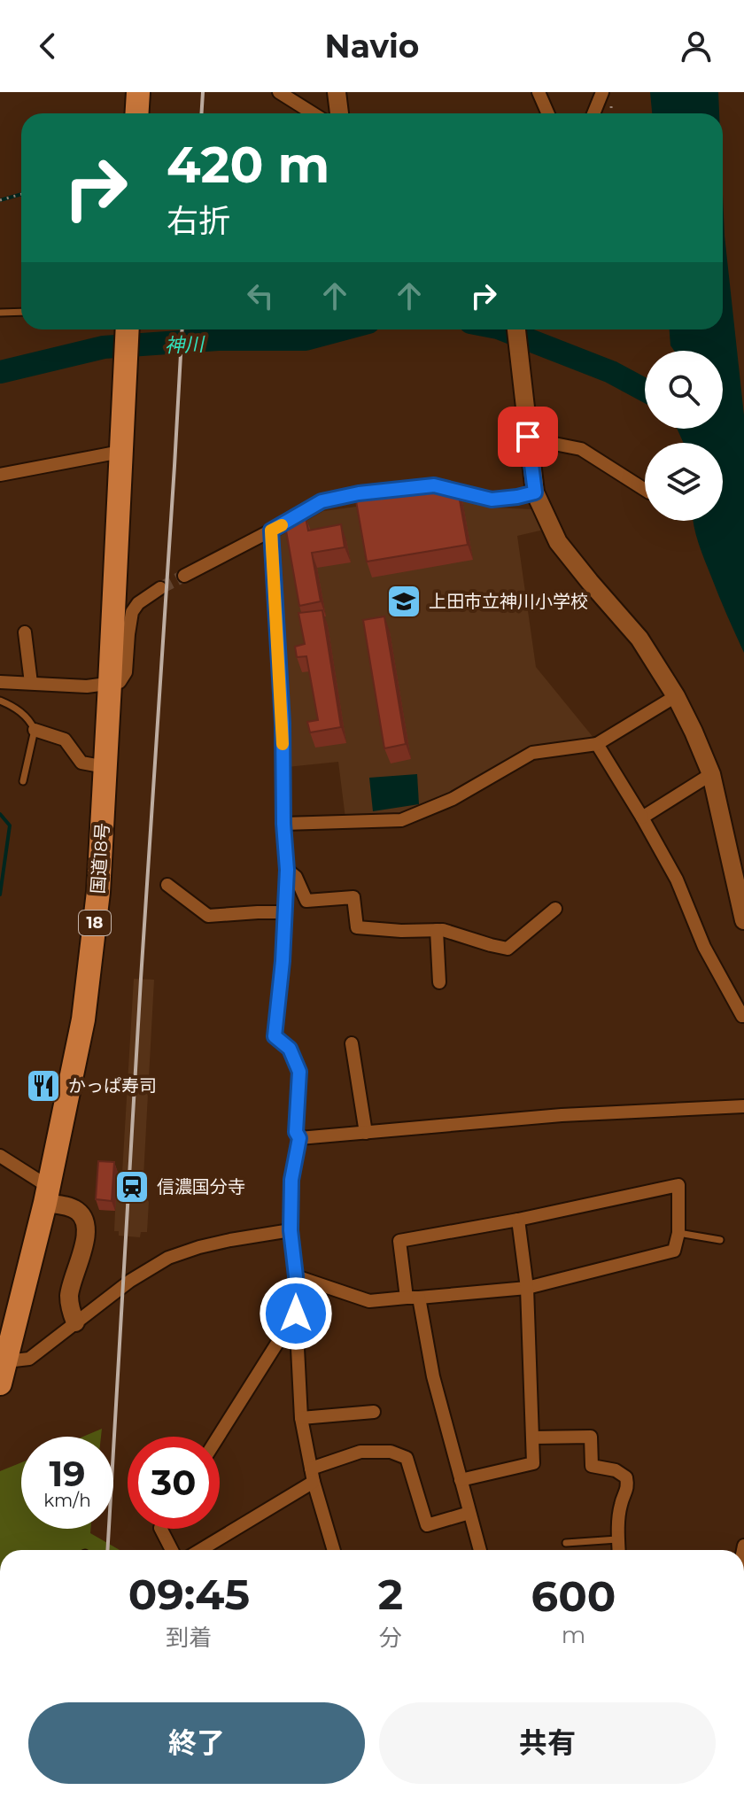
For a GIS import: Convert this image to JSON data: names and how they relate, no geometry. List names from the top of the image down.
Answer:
{
  "streets": {
    "highway": ["国道18号", "18"]
  },
  "water": ["神川"],
  "places": {
    "school or university": ["上田市立神川小学校"],
    "restaurant": ["かっぱ寿司"],
    "station": ["信濃国分寺"]
  },
  "page": {
    "header": "Navio",
    "turn": ["420 m", "右折"],
    "speed": "19 km/h",
    "limit": "30",
    "eta": [
      "09:45",
      "到着",
      "2",
      "分",
      "600",
      "m"
    ],
    "buttons": ["終了", "共有"]
  }
}
